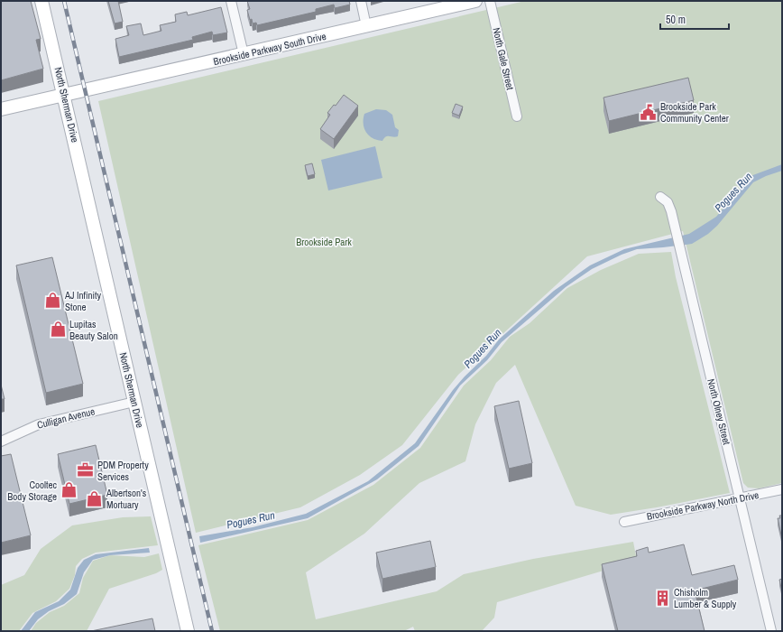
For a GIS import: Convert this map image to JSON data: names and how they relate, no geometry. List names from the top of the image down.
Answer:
{
  "streets": {
    "main road": ["Brookside Parkway South Drive", "North Sherman Drive"],
    "street": [
      "North Gale Street",
      "North Olney Street",
      "Culligan Avenue",
      "Brookside Parkway North Drive"
    ]
  },
  "crossings": [
    ["Brookside Parkway South Drive", "North Sherman Drive"],
    ["North Sherman Drive", "Culligan Avenue"],
    ["North Olney Street", "Brookside Parkway North Drive"]
  ],
  "water": ["Pogues Run"],
  "parks": ["Brookside Park"],
  "places": {
    "public building": ["Brookside Park Community Center"],
    "shop": [
      "AJ Infinity Stone",
      "Lupitas Beauty Salon",
      "Cooltec Body Storage",
      "Albertson's Mortuary"
    ],
    "office": ["PDM Property Services"],
    "building": ["Chisholm Lumber & Supply"]
  },
  "scale_bar": "50 m"
}
